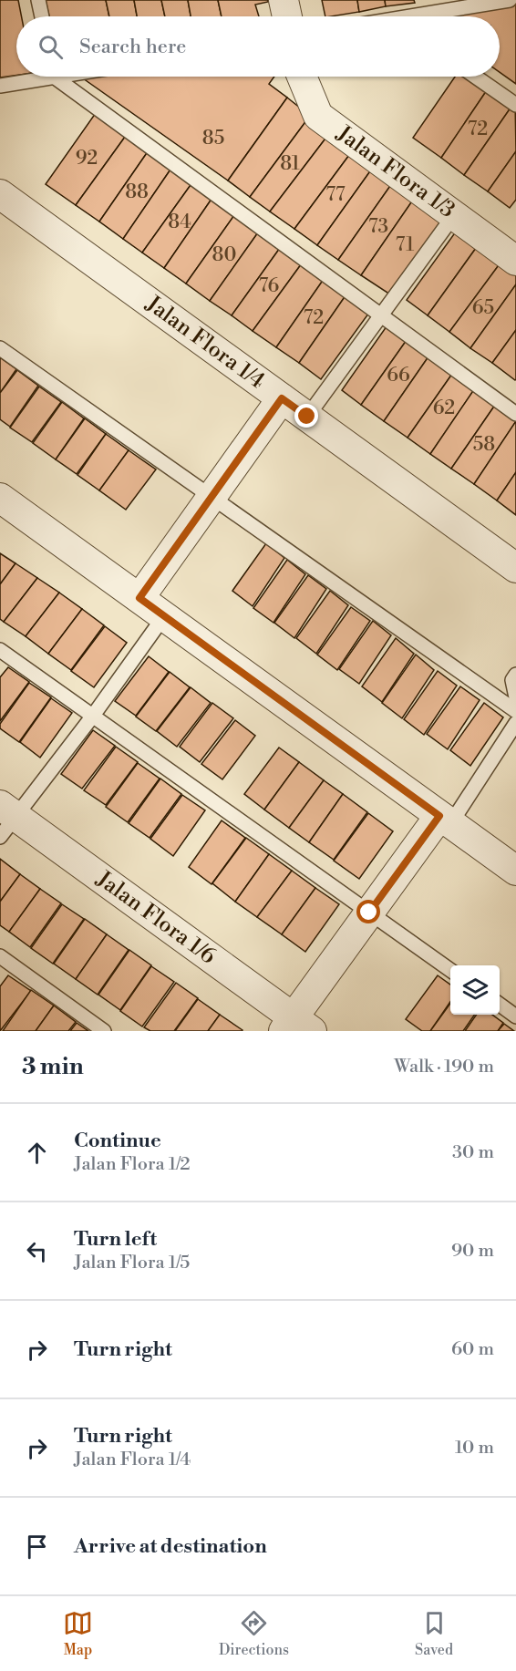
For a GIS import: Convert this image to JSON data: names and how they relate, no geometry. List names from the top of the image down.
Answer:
{
  "streets": {
    "street": ["Jalan Flora 1/3", "Jalan Flora 1/4", "Jalan Flora 1/6"]
  },
  "house_numbers": [
    "72",
    "85",
    "92",
    "81",
    "88",
    "77",
    "84",
    "73",
    "71",
    "80",
    "76",
    "65",
    "72",
    "66",
    "62",
    "58"
  ],
  "page": {
    "search": "Search here",
    "heading": ["3 min", "Walk · 190 m"],
    "list": [
      ["Continue", "Jalan Flora 1/2", "30 m"],
      ["Turn left", "Jalan Flora 1/5", "90 m"],
      ["Turn right", "60 m"],
      ["Turn right", "Jalan Flora 1/4", "10 m"],
      "Arrive at destination"
    ],
    "nav": ["Map", "Directions", "Saved"]
  }
}
